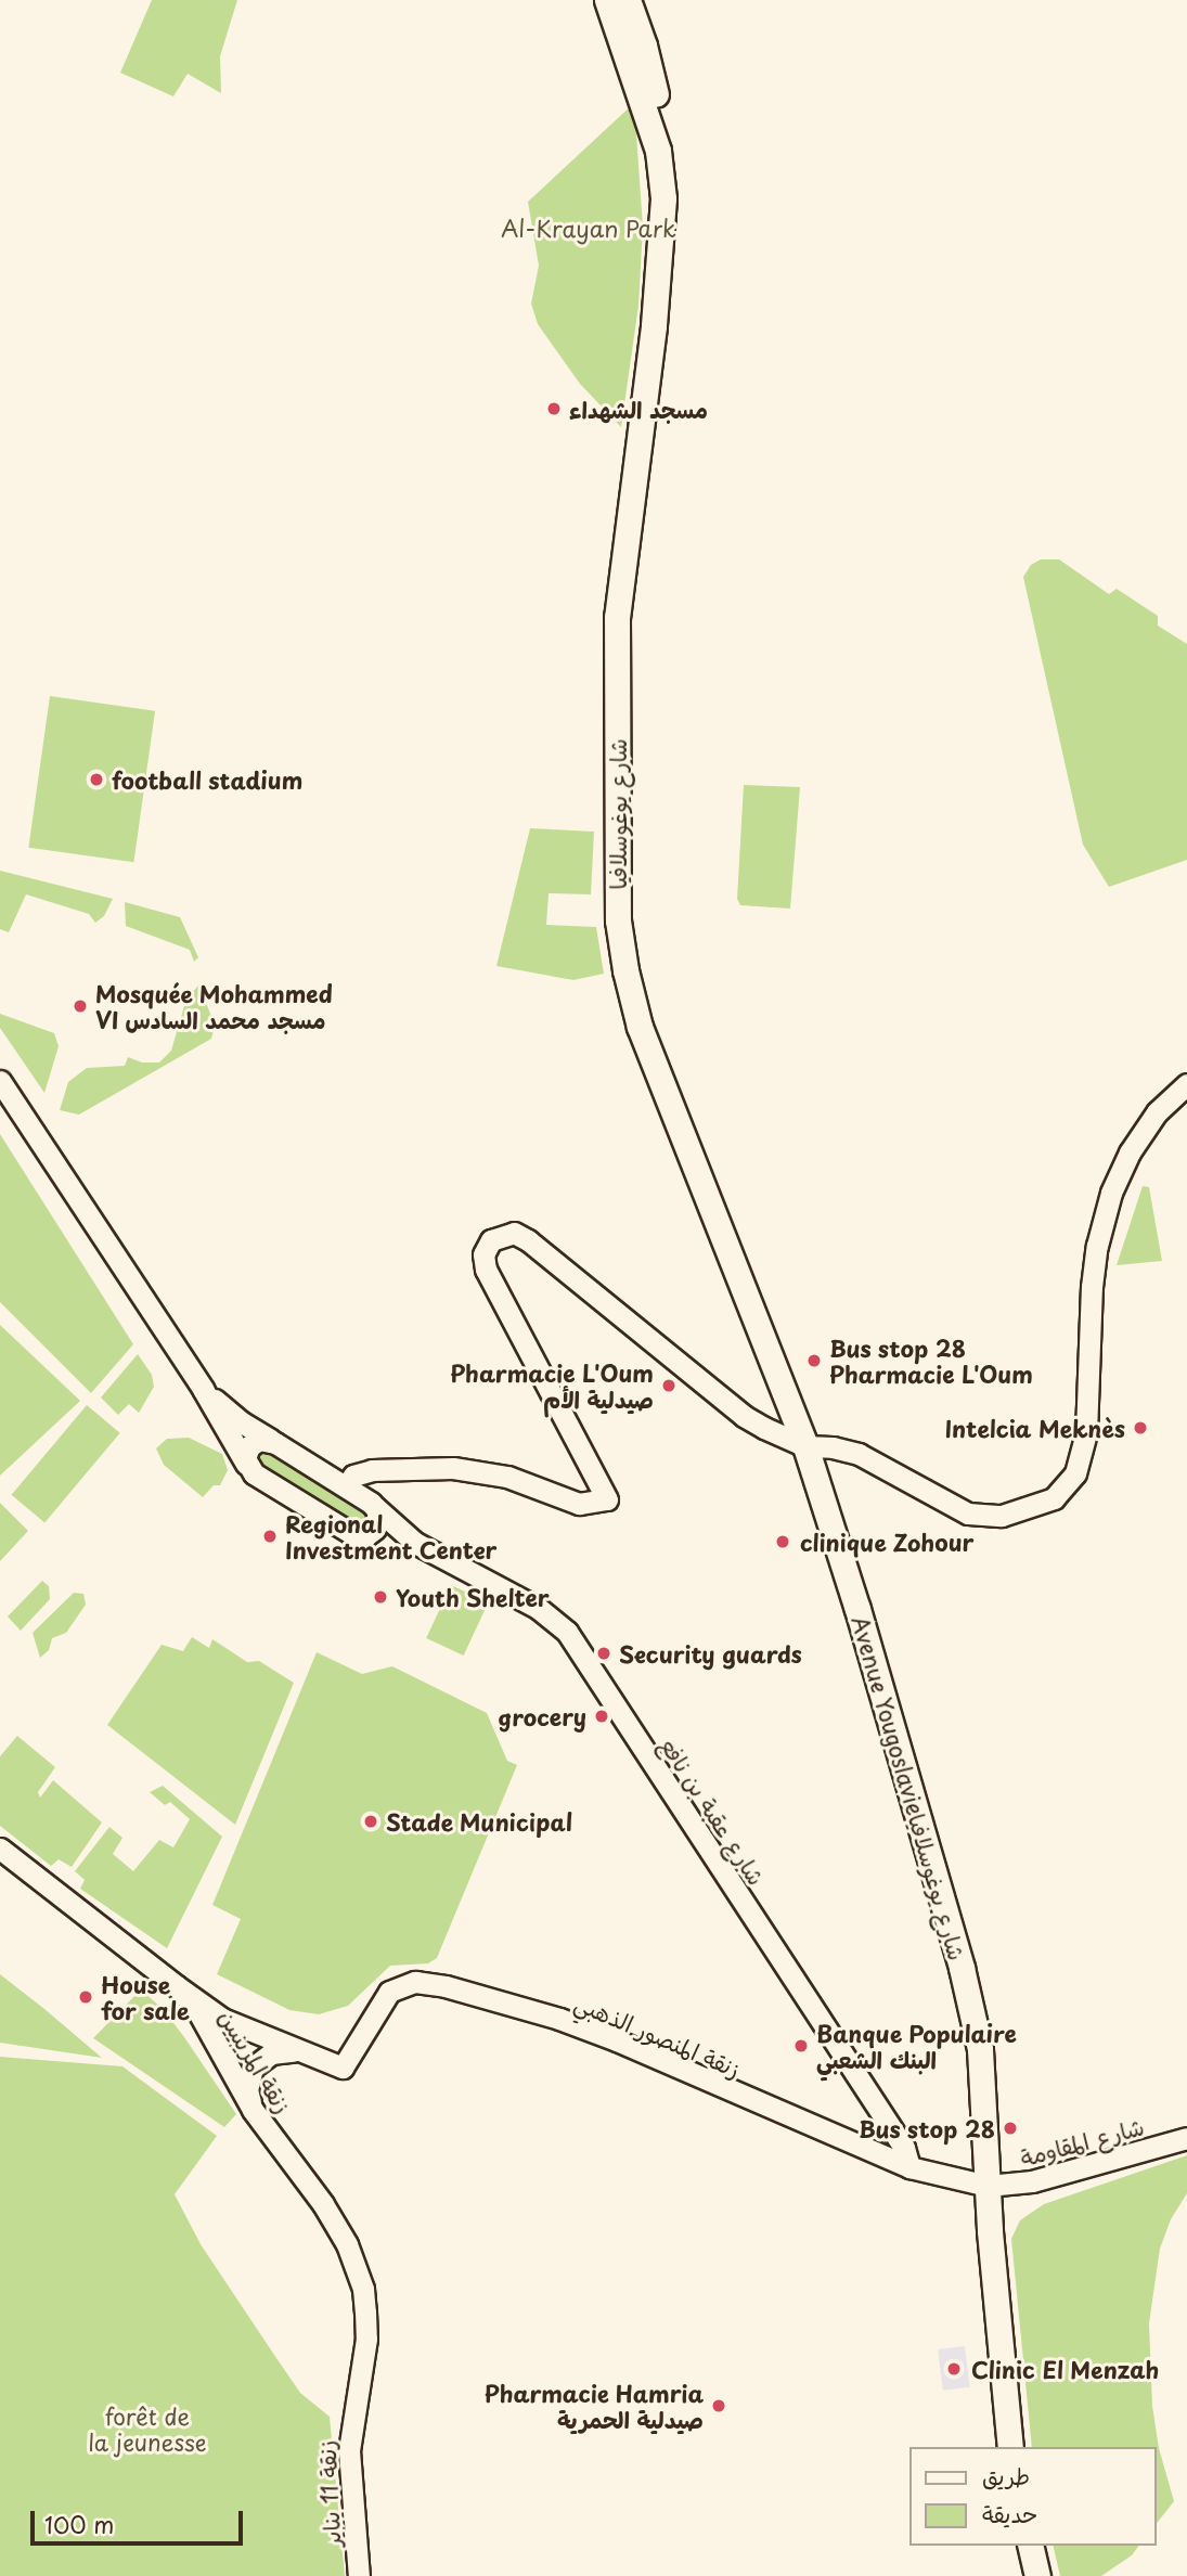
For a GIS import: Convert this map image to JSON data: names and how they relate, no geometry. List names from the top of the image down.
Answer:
{
  "streets": {
    "main road": [
      "شارع يوغوسلافيا",
      "Avenue Yougoslavieشارع يوغوسلافيا",
      "شارع عقبة بن نافع",
      "زنقة المنصور الذهبي",
      "زنقة المرينيين",
      "شارع المقاومة",
      "زنقة 11 يناير"
    ]
  },
  "crossings": [
    ["شارع يوغوسلافيا", "Avenue Yougoslavieشارع يوغوسلافيا"],
    ["Avenue Yougoslavieشارع يوغوسلافيا", "زنقة المنصور الذهبي"],
    ["Avenue Yougoslavieشارع يوغوسلافيا", "شارع المقاومة"],
    ["شارع عقبة بن نافع", "زنقة المنصور الذهبي"],
    ["زنقة المنصور الذهبي", "شارع المقاومة"],
    ["زنقة المرينيين", "زنقة 11 يناير"]
  ],
  "parks": ["Al-Krayan Park", "forêt de la jeunesse"],
  "places": [
    "مسجد الشهداء",
    "football stadium",
    "Mosquée Mohammed VI مسجد محمد السادس",
    "Bus stop 28 Pharmacie L'Oum",
    "Pharmacie L'Oum صيدلية الأم",
    "Intelcia Meknès",
    "Regional Investment Center",
    "clinique Zohour",
    "Youth Shelter",
    "Security guards",
    "grocery",
    "Stade Municipal",
    "House for sale",
    "Banque Populaire البنك الشعبي",
    "Bus stop 28",
    "Clinic El Menzah",
    "Pharmacie Hamria صيدلية الحمرية"
  ],
  "legend": ["طريق", "حديقة"],
  "scale_bar": "100 m"
}
